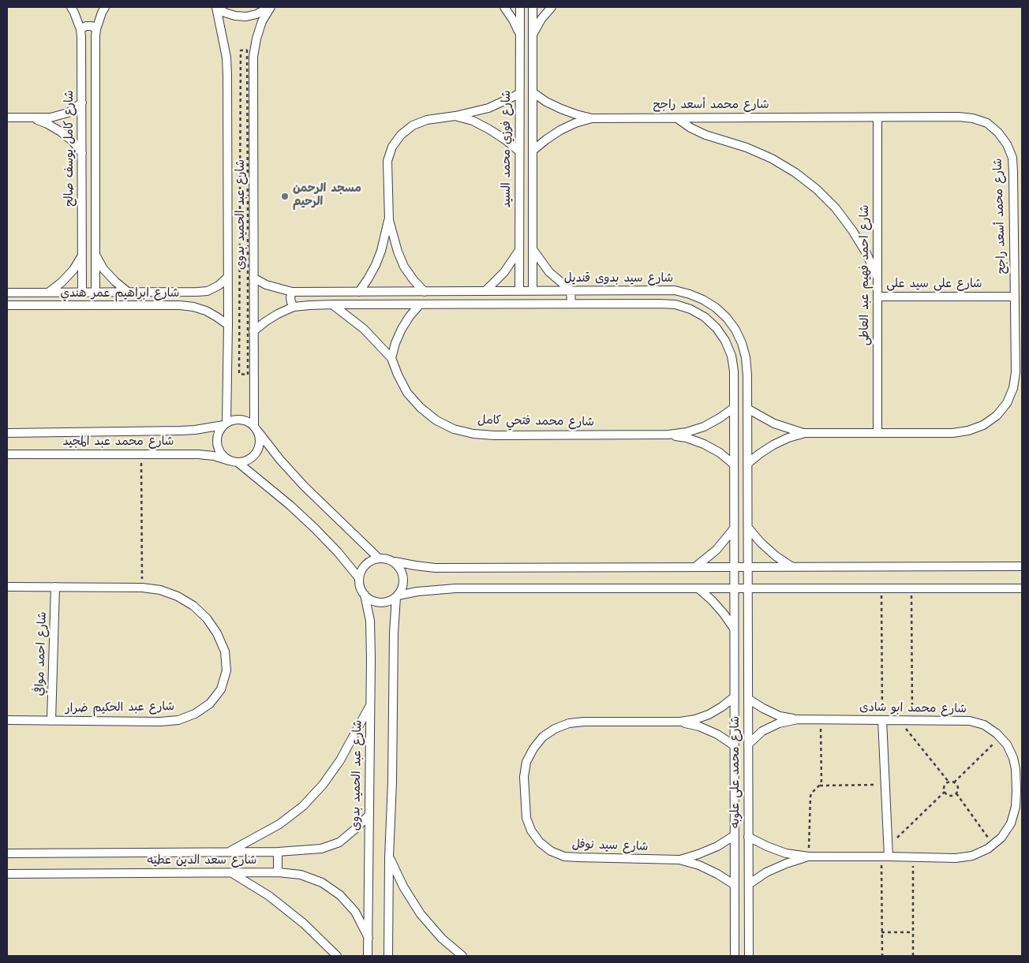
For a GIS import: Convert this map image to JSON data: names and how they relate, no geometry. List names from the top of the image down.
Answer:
{
  "streets": {
    "street": [
      "شارع محمد أسعد راجح",
      "شارع كامل يوسف صالح",
      "شارع فوزي محمد السيد",
      "شارع عبد الحميد بدوى",
      "شارع احمد فهيم عبد العاطى",
      "شارع سيد بدوى قنديل",
      "شارع على سيد على",
      "شارع ابراهيم عمر هندي",
      "شارع محمد فتحي كامل",
      "شارع محمد عبد المجيد",
      "شارع احمد موافي",
      "شارع عبد الحكيم ضرار",
      "شارع محمد ابو شادى",
      "شارع محمد على علوبه",
      "شارع سيد نوفل",
      "شارع سعد الدين عطيه"
    ]
  },
  "crossings": [
    ["شارع محمد أسعد راجح", "شارع احمد فهيم عبد العاطى"],
    ["شارع محمد أسعد راجح", "شارع سيد بدوى قنديل"],
    ["شارع محمد أسعد راجح", "شارع على سيد على"],
    ["شارع كامل يوسف صالح", "شارع ابراهيم عمر هندي"],
    ["شارع فوزي محمد السيد", "شارع سيد بدوى قنديل"],
    ["شارع عبد الحميد بدوى", "شارع سيد بدوى قنديل"],
    ["شارع عبد الحميد بدوى", "شارع ابراهيم عمر هندي"],
    ["شارع عبد الحميد بدوى", "شارع محمد عبد المجيد"],
    ["شارع عبد الحميد بدوى", "شارع سعد الدين عطيه"],
    ["شارع احمد فهيم عبد العاطى", "شارع على سيد على"],
    ["شارع سيد بدوى قنديل", "شارع محمد فتحي كامل"],
    ["شارع سيد بدوى قنديل", "شارع محمد على علوبه"],
    ["شارع احمد موافي", "شارع عبد الحكيم ضرار"],
    ["شارع محمد ابو شادى", "شارع محمد على علوبه"],
    ["شارع محمد على علوبه", "شارع سيد نوفل"]
  ],
  "places": ["مسجد الرحمن الرحيم"]
}
